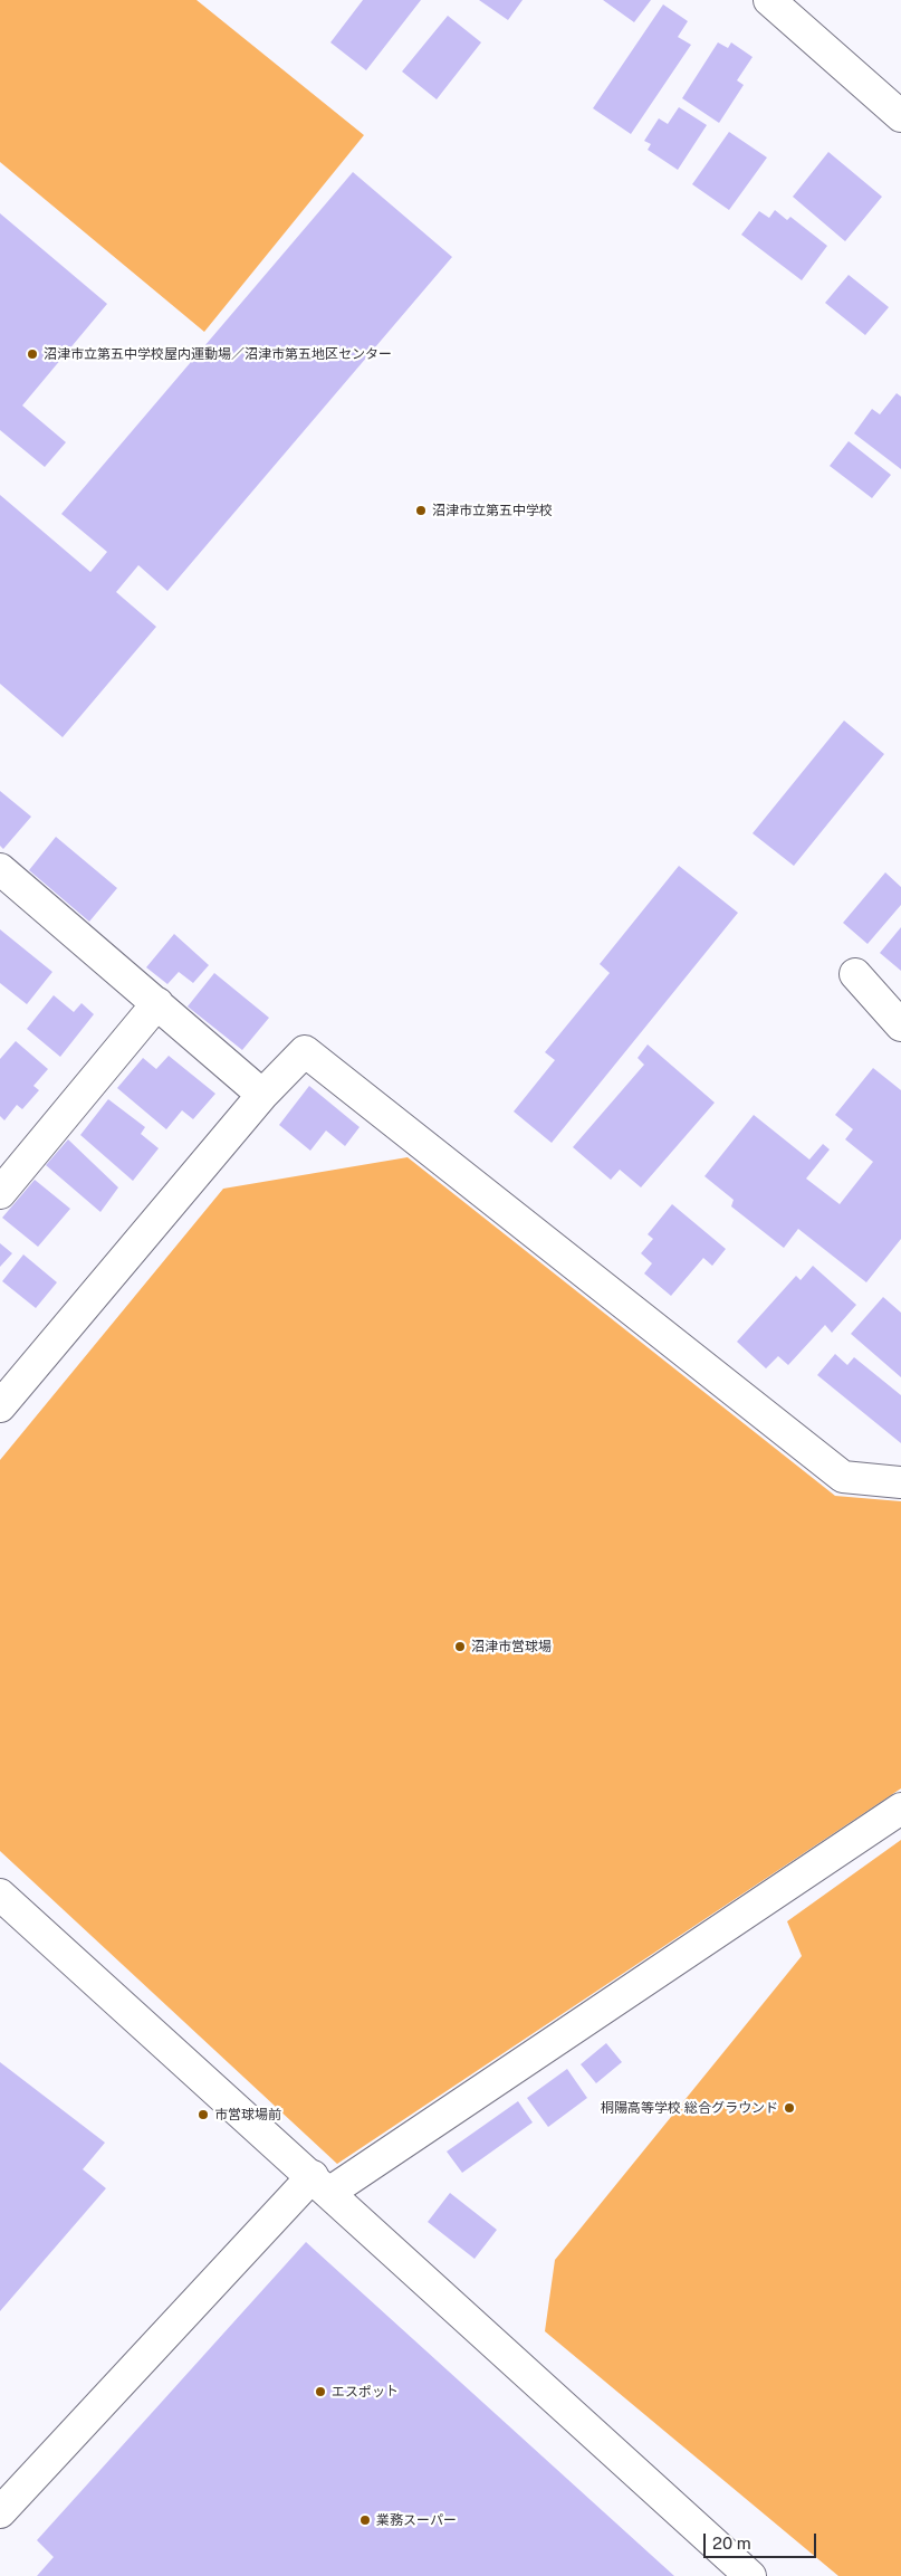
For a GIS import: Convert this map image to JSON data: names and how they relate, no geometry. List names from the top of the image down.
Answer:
{
  "places": [
    "沼津市立第五中学校屋内運動場／沼津市第五地区センター",
    "沼津市立第五中学校",
    "沼津市営球場",
    "桐陽高等学校 総合グラウンド",
    "市営球場前",
    "エスポット",
    "業務スーパー"
  ],
  "scale_bar": "20 m"
}
